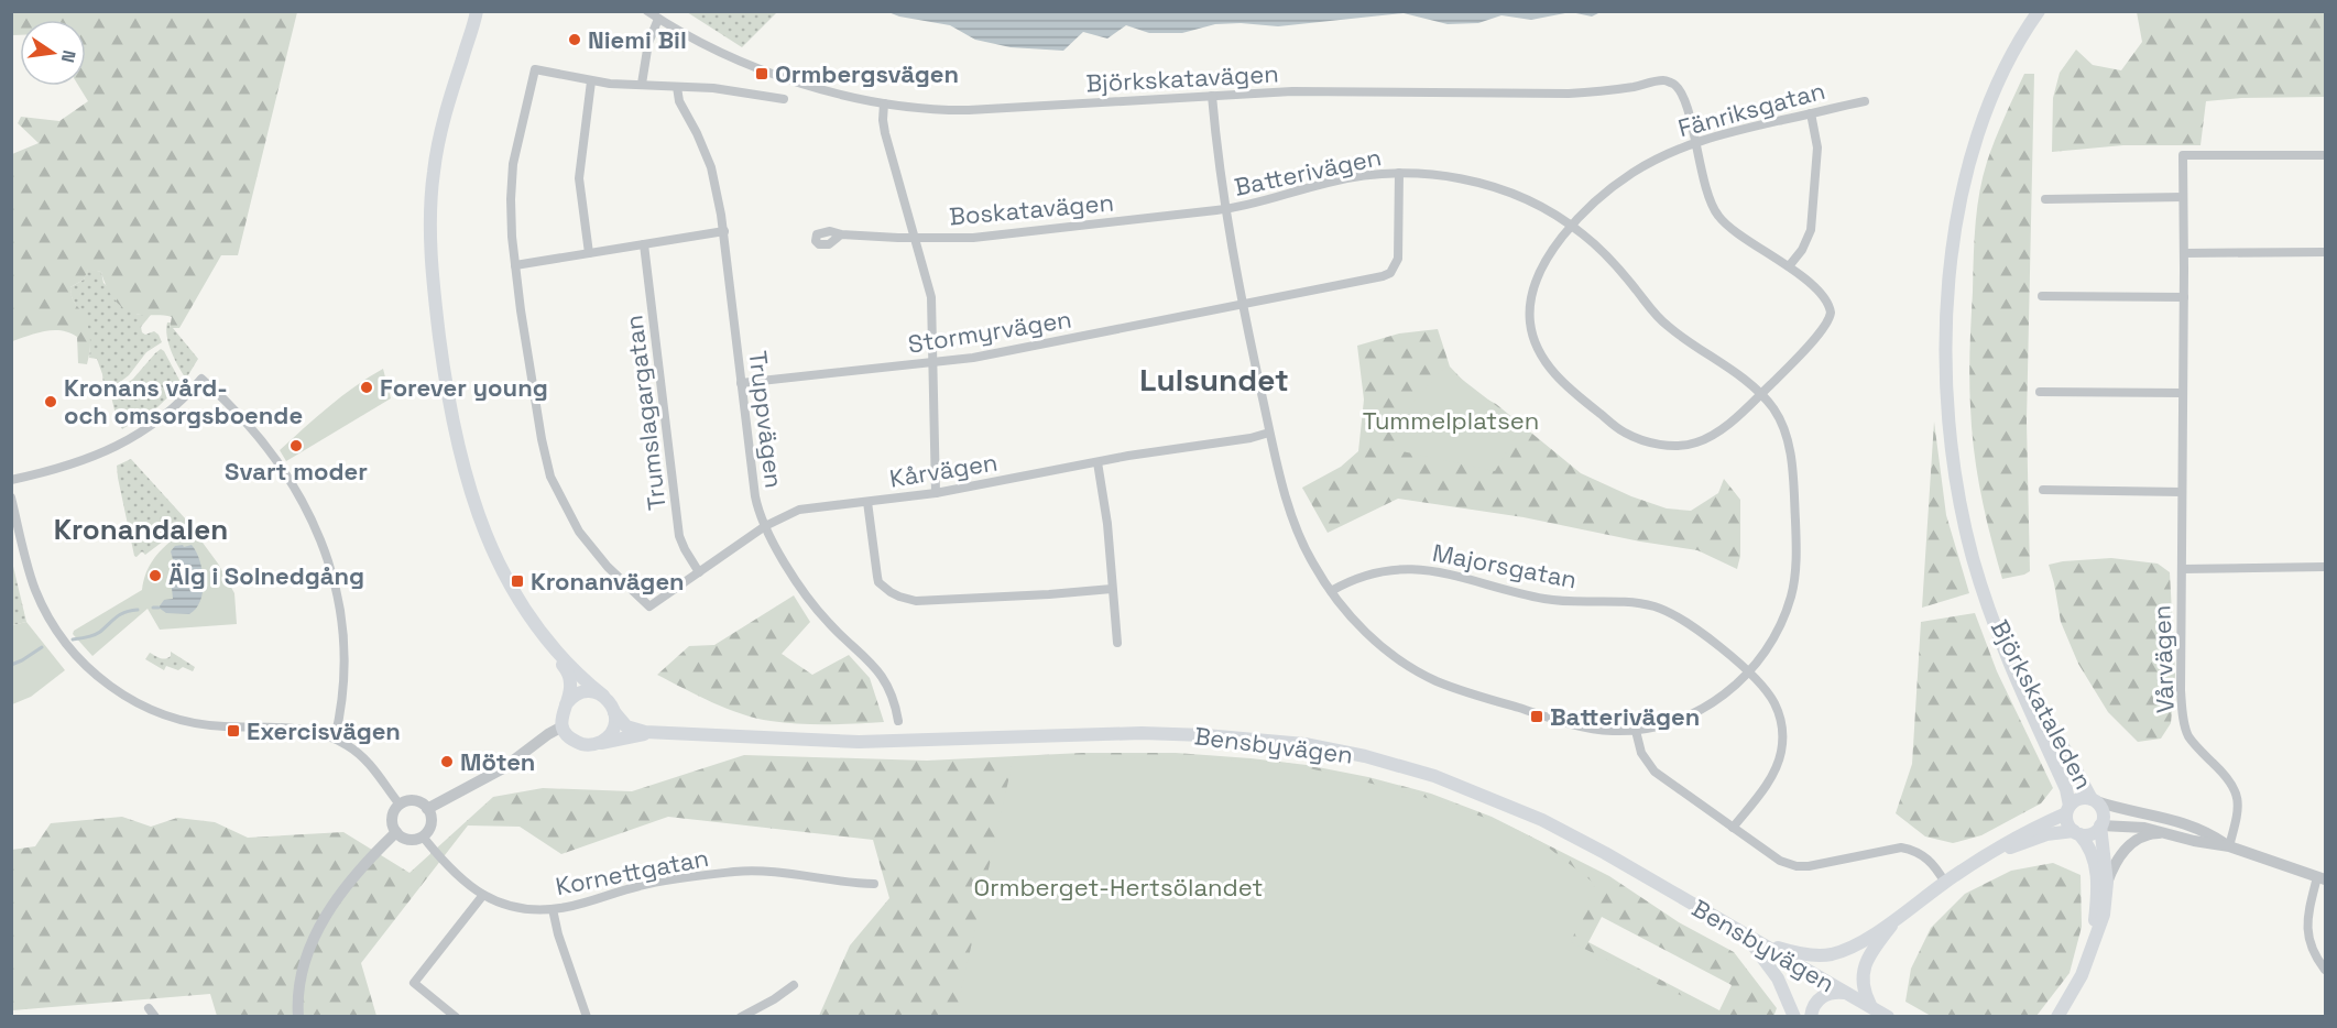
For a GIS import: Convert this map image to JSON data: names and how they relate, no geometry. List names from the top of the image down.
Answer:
{
  "streets": {
    "main road": ["Björkskataleden", "Bensbyvägen"],
    "street": [
      "Björkskatavägen",
      "Fänriksgatan",
      "Batterivägen",
      "Boskatavägen",
      "Stormyrvägen",
      "Trumslagargatan",
      "Truppvägen",
      "Kårvägen",
      "Majorsgatan",
      "Vårvägen",
      "Kornettgatan"
    ]
  },
  "crossings": [
    ["Björkskatavägen", "Fänriksgatan"],
    ["Björkskatavägen", "Batterivägen"],
    ["Fänriksgatan", "Batterivägen"],
    ["Batterivägen", "Boskatavägen"],
    ["Batterivägen", "Stormyrvägen"],
    ["Batterivägen", "Kårvägen"],
    ["Batterivägen", "Majorsgatan"],
    ["Stormyrvägen", "Truppvägen"],
    ["Trumslagargatan", "Kårvägen"],
    ["Truppvägen", "Kårvägen"]
  ],
  "districts": ["Lulsundet", "Kronandalen"],
  "parks": ["Tummelplatsen", "Ormberget-Hertsölandet"],
  "places": {
    "other": [
      "Niemi Bil",
      "Forever young",
      "Kronans vård- och omsorgsboende",
      "Svart moder",
      "Älg i Solnedgång",
      "Möten"
    ],
    "transit": [
      "Ormbergsvägen",
      "Kronanvägen",
      "Batterivägen",
      "Exercisvägen"
    ]
  },
  "north": "right"
}
